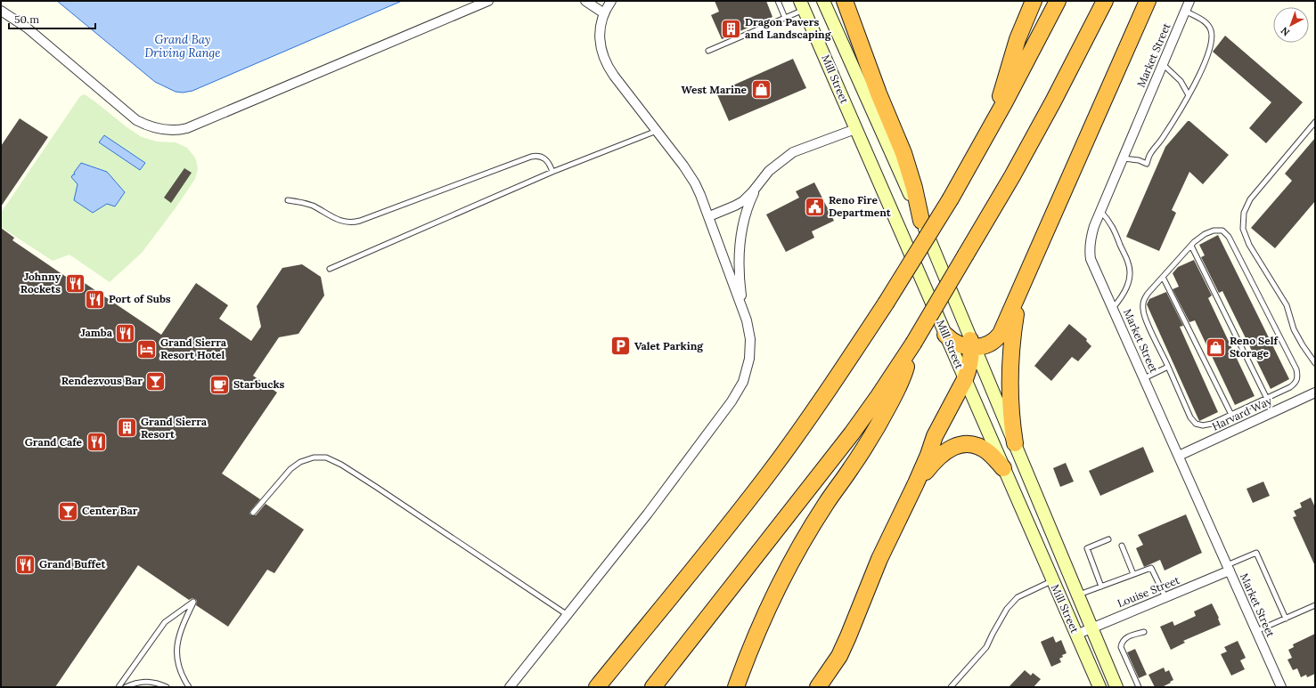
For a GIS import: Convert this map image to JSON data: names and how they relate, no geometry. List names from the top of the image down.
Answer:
{
  "streets": {
    "main road": ["Mill Street"],
    "street": ["Market Street", "Harvard Way", "Louise Street"]
  },
  "crossings": [
    ["Market Street", "Harvard Way"],
    ["Market Street", "Louise Street"],
    ["Mill Street", "Louise Street"]
  ],
  "water": ["Grand Bay Driving Range"],
  "places": {
    "building": ["Dragon Pavers and Landscaping", "Grand Sierra Resort"],
    "shop": ["West Marine", "Reno Self Storage"],
    "public building": ["Reno Fire Department"],
    "restaurant": [
      "Johnny Rockets",
      "Port of Subs",
      "Jamba",
      "Grand Cafe",
      "Grand Buffet"
    ],
    "parking": ["Valet Parking"],
    "hotel": ["Grand Sierra Resort Hotel"],
    "bar": ["Rendezvous Bar", "Center Bar"],
    "cafe": ["Starbucks"]
  },
  "scale_bar": "50 m",
  "north": "bottom left"
}
